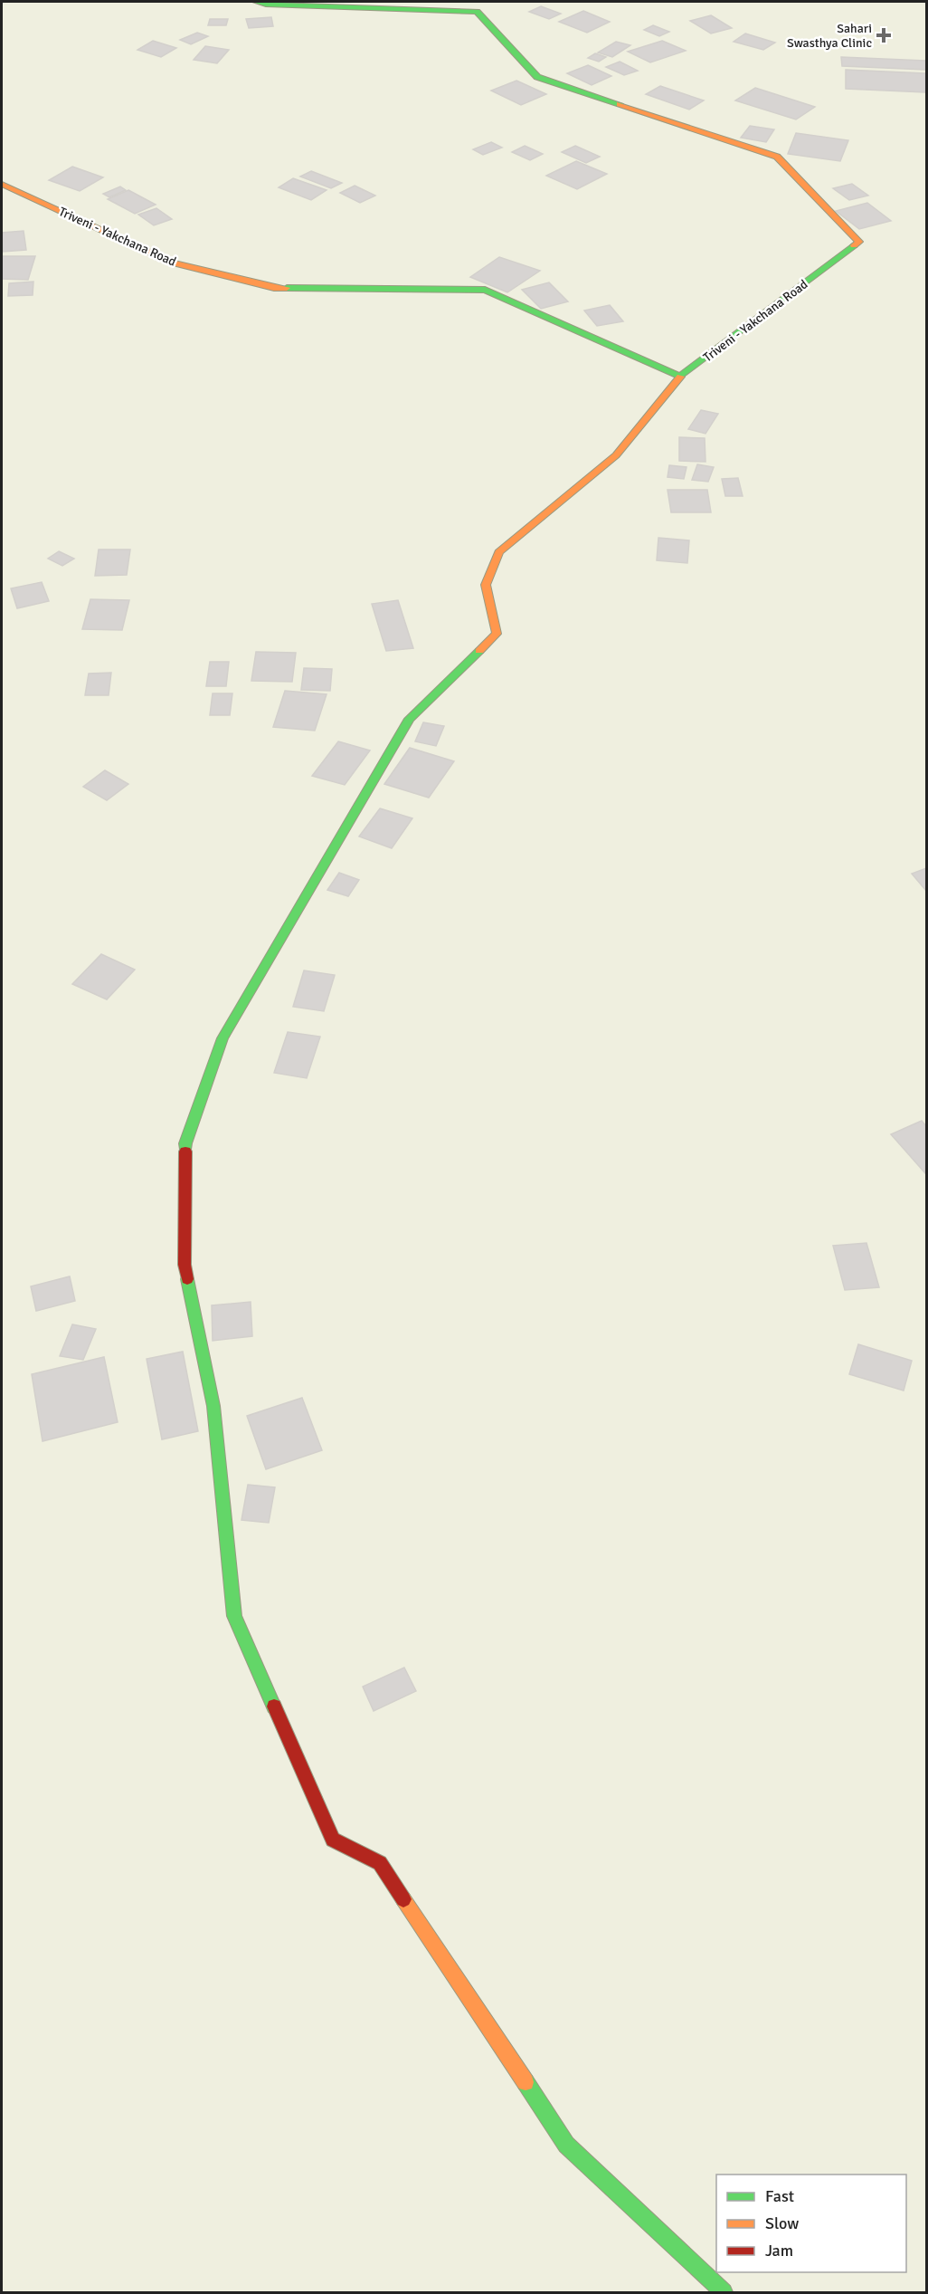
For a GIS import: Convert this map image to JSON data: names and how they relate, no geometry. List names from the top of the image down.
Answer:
{
  "streets": {
    "street": ["Triveni - Yakchana Road"]
  },
  "places": {
    "health": ["Sahari Swasthya Clinic"]
  },
  "legend": ["Fast", "Slow", "Jam"]
}
